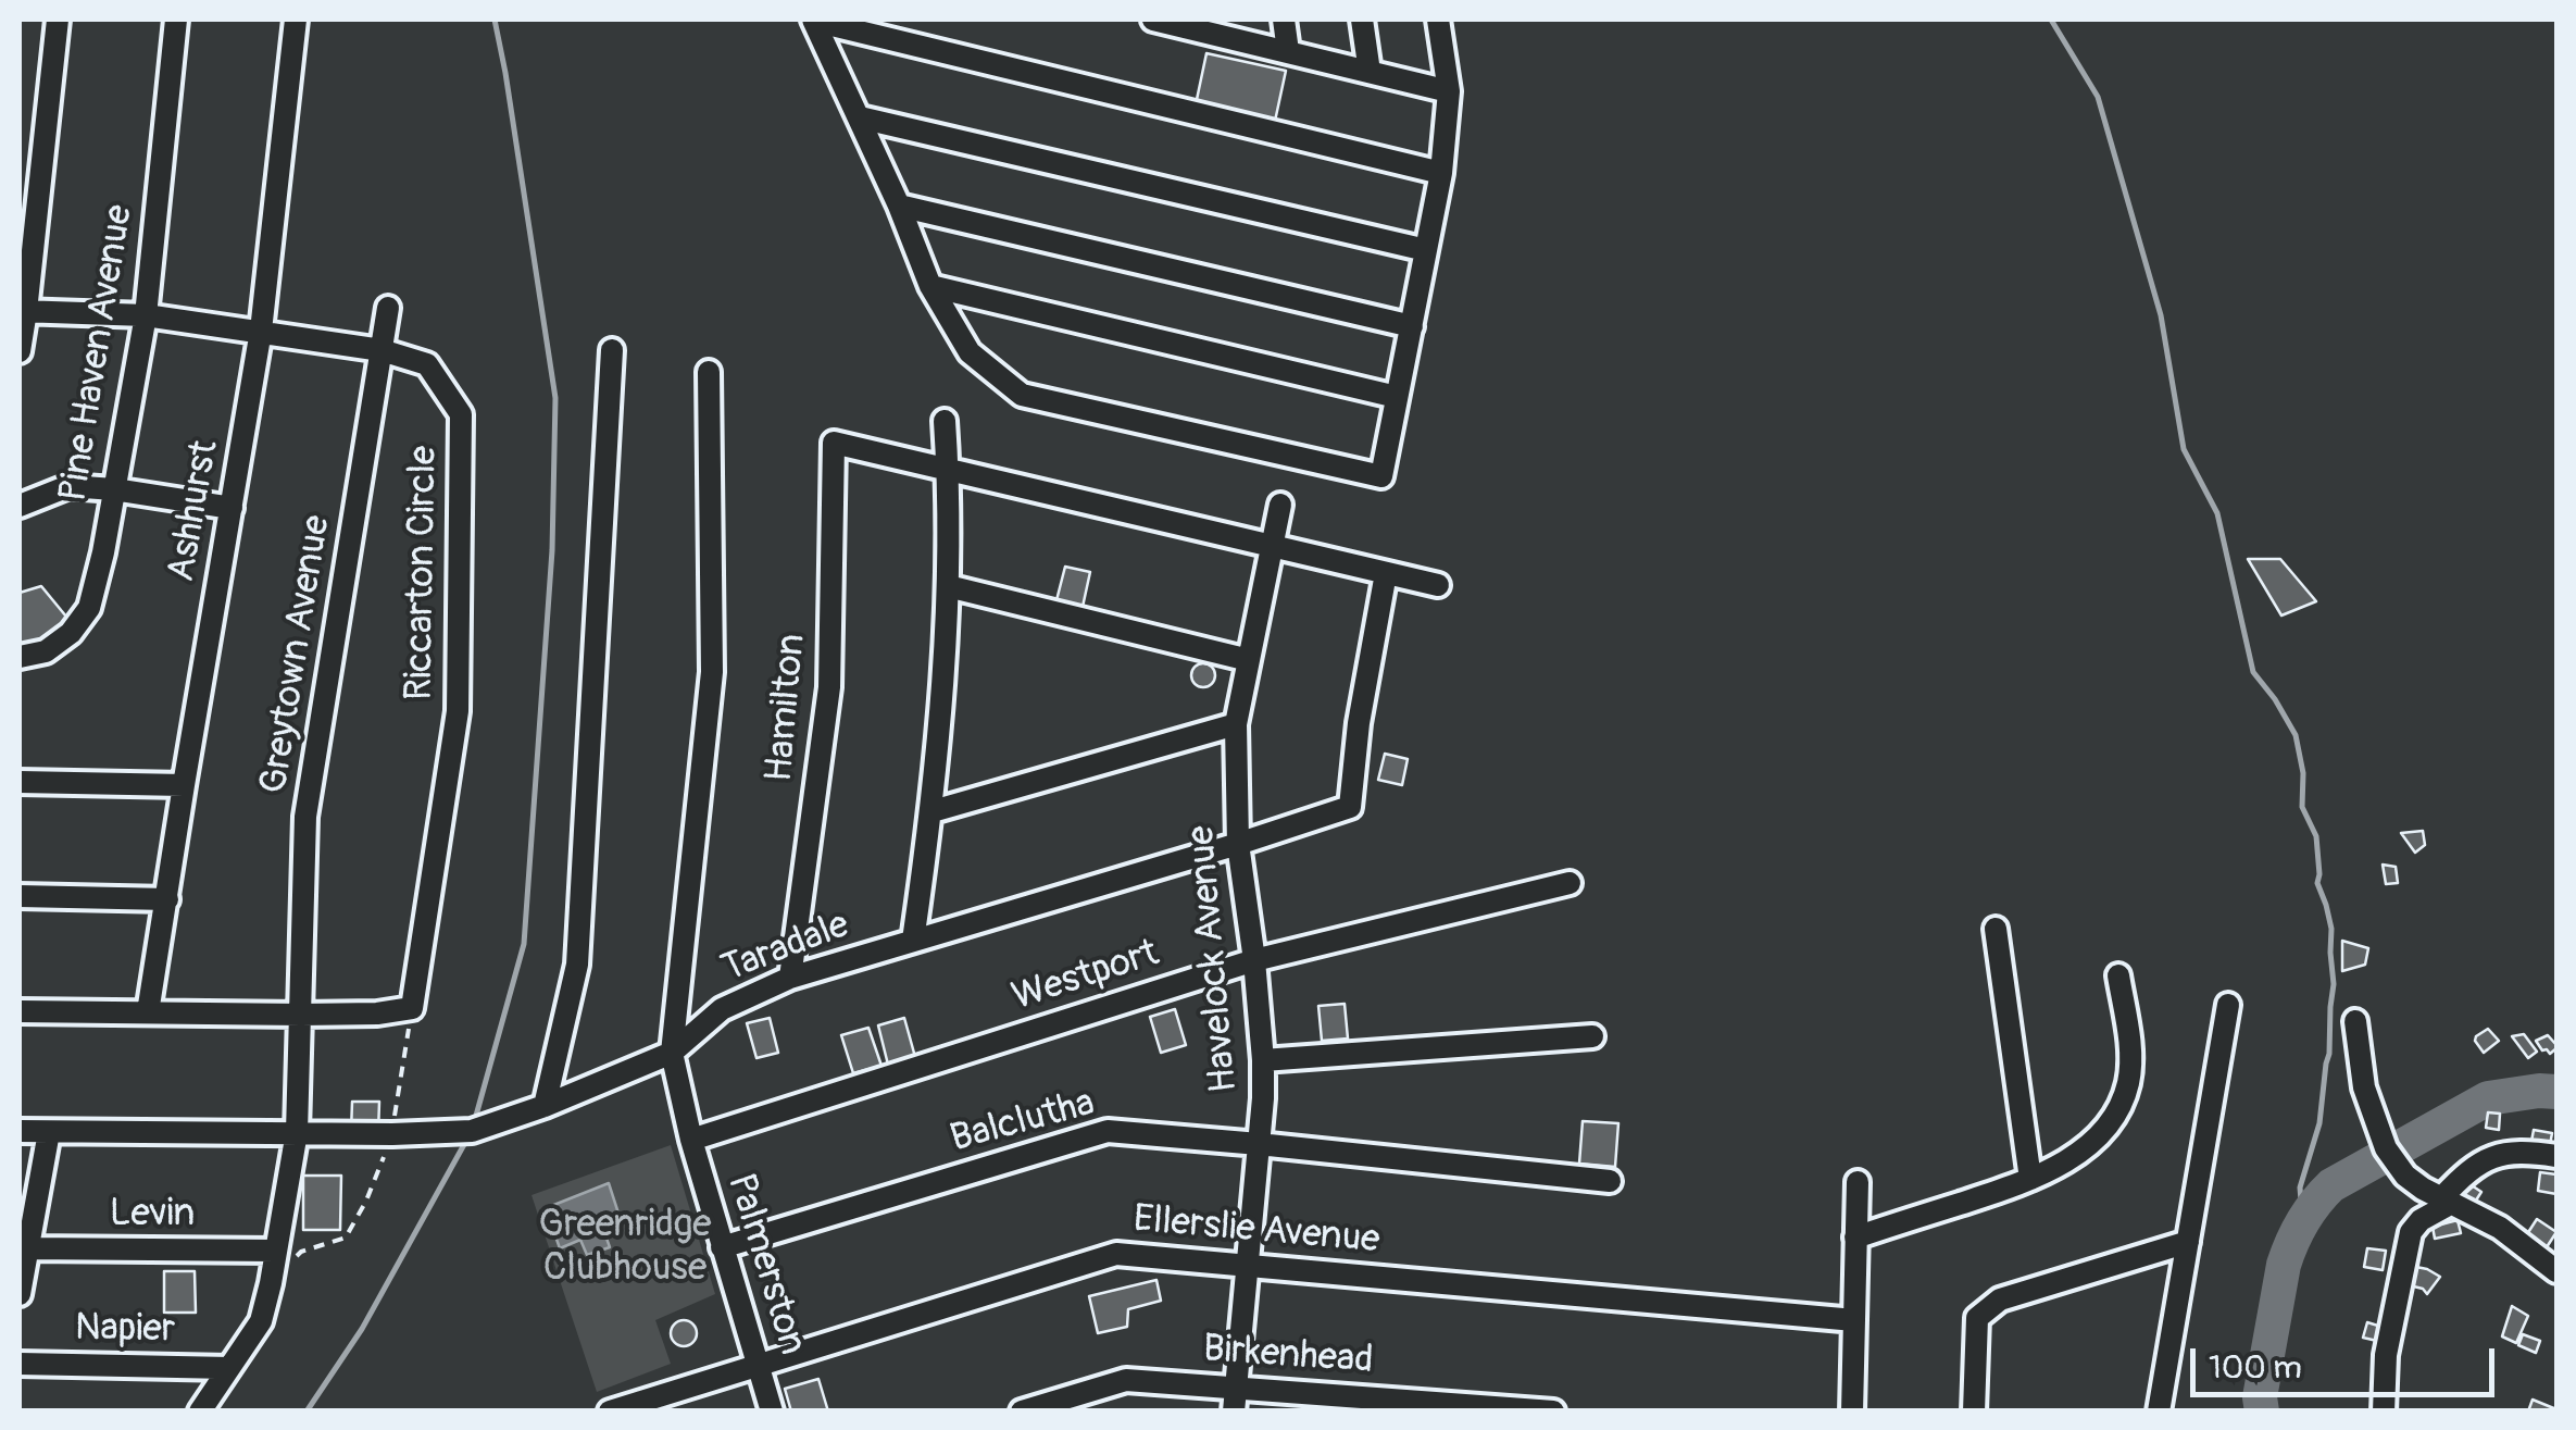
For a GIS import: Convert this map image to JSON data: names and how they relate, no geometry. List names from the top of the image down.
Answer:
{
  "streets": {
    "street": [
      "Pine Haven Avenue",
      "Ashhurst",
      "Riccarton Circle",
      "Greytown Avenue",
      "Hamilton",
      "Taradale",
      "Havelock Avenue",
      "Westport",
      "Balclutha",
      "Levin",
      "Ellerslie Avenue",
      "Palmerston",
      "Napier",
      "Birkenhead"
    ]
  },
  "crossings": [
    ["Pine Haven Avenue", "Riccarton Circle"],
    ["Ashhurst", "Riccarton Circle"],
    ["Riccarton Circle", "Greytown Avenue"],
    ["Greytown Avenue", "Taradale"],
    ["Greytown Avenue", "Levin"],
    ["Greytown Avenue", "Napier"],
    ["Hamilton", "Taradale"],
    ["Taradale", "Havelock Avenue"],
    ["Taradale", "Palmerston"],
    ["Havelock Avenue", "Westport"],
    ["Havelock Avenue", "Balclutha"],
    ["Havelock Avenue", "Ellerslie Avenue"],
    ["Havelock Avenue", "Birkenhead"],
    ["Westport", "Palmerston"],
    ["Balclutha", "Palmerston"],
    ["Ellerslie Avenue", "Palmerston"]
  ],
  "parks": ["Greenridge Clubhouse"],
  "scale_bar": "100 m"
}
